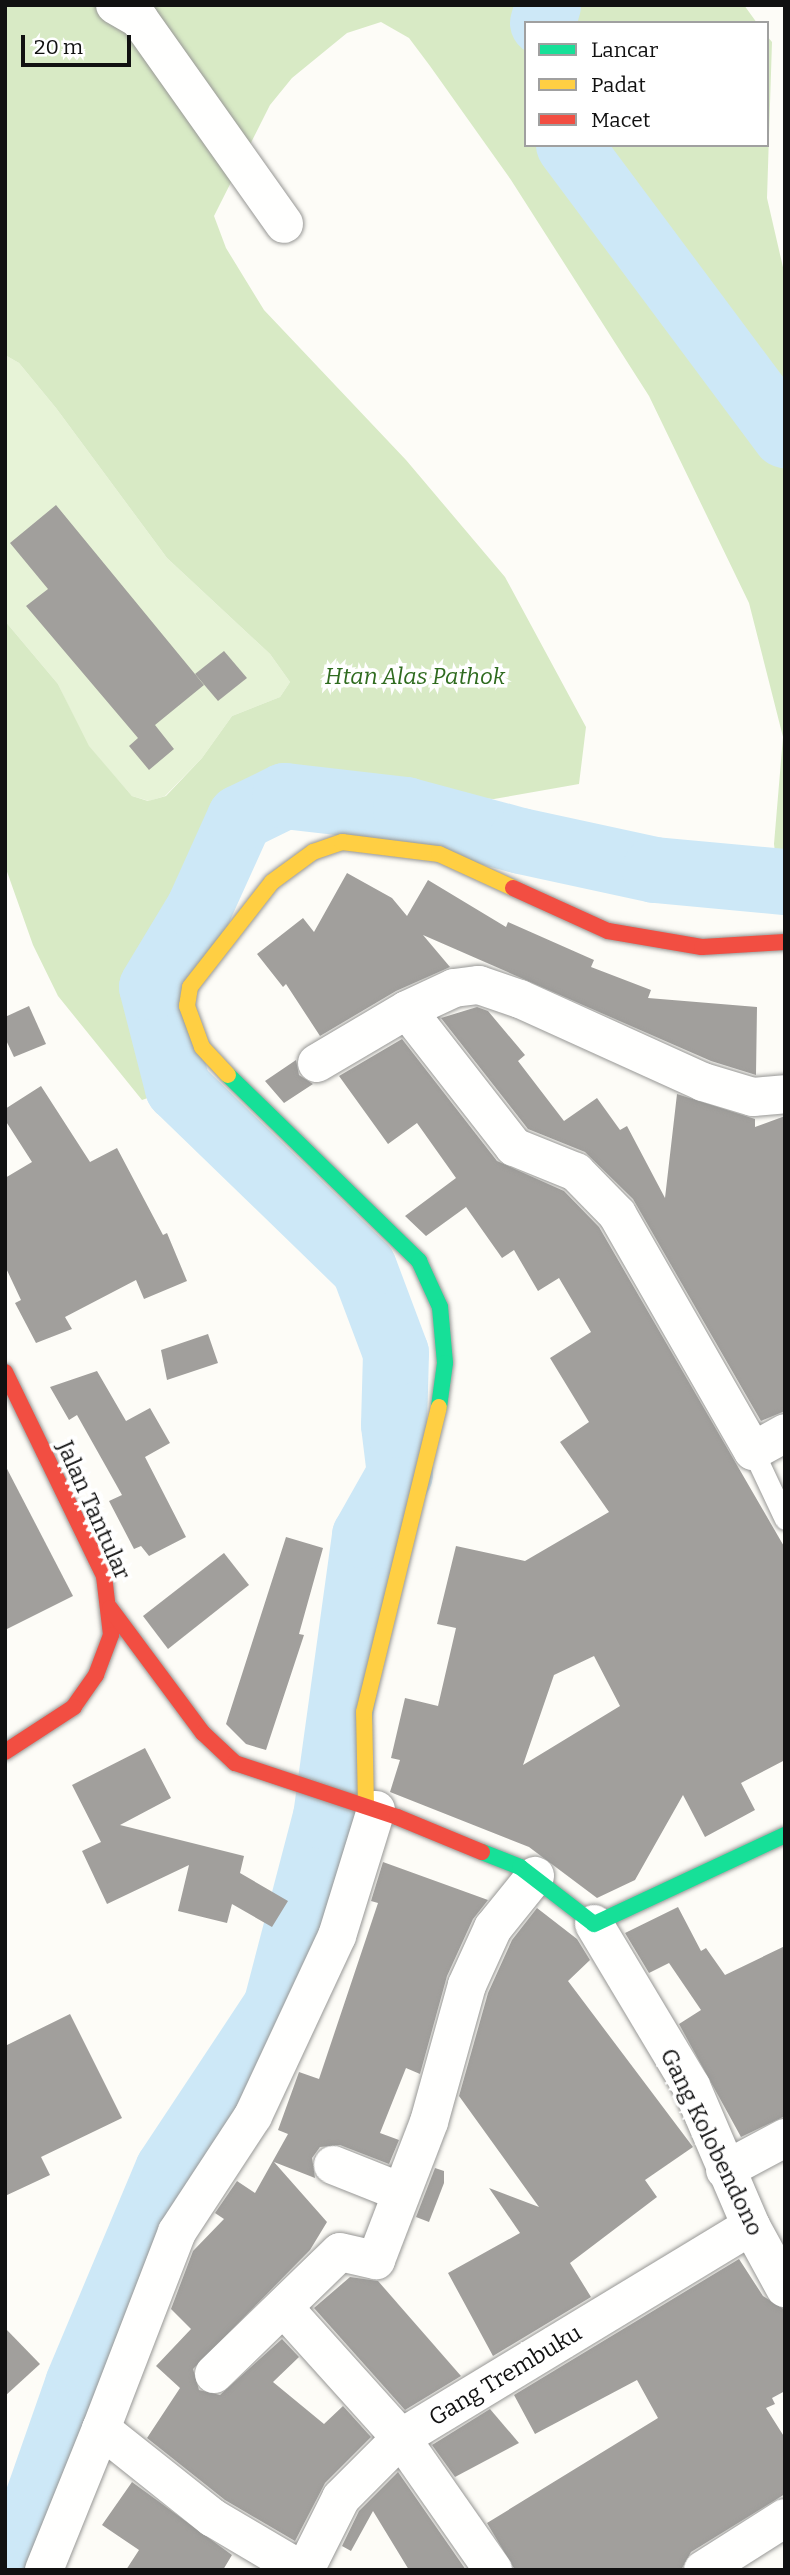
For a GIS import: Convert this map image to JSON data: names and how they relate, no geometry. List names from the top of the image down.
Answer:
{
  "streets": {
    "street": ["Jalan Tantular", "Gang Kolobendono", "Gang Trembuku"]
  },
  "crossings": [
    ["Gang Kolobendono", "Gang Trembuku"]
  ],
  "parks": ["Htan Alas Pathok"],
  "legend": ["Lancar", "Padat", "Macet"],
  "scale_bar": "20 m"
}
